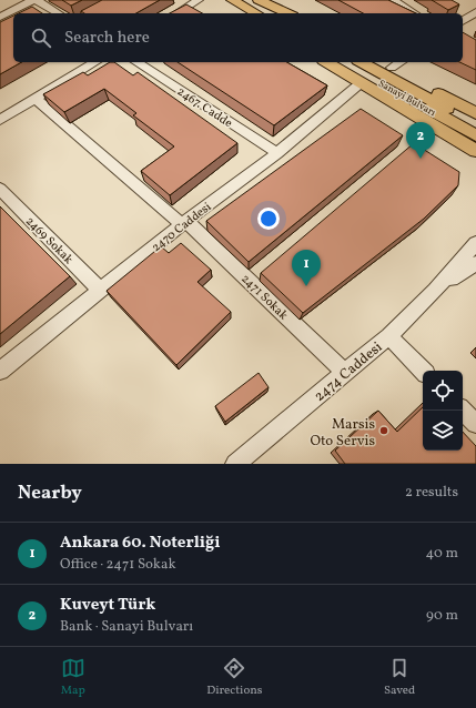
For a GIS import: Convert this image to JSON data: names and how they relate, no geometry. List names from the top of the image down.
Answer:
{
  "streets": {
    "main road": ["Sanayi Bulvarı"],
    "street": [
      "2467. Cadde",
      "2470 Caddesi",
      "2469 Sokak",
      "2471 Sokak",
      "2474 Caddesi"
    ]
  },
  "crossings": [
    ["2467. Cadde", "2470 Caddesi"],
    ["2470 Caddesi", "2469 Sokak"],
    ["2470 Caddesi", "2471 Sokak"],
    ["2471 Sokak", "2474 Caddesi"]
  ],
  "places": ["Marsis Oto Servis"],
  "page": {
    "search": "Search here",
    "pins": ["2", "1"],
    "heading": ["Nearby", "2 results"],
    "list": [
      {
        "mark": "1",
        "name": "Ankara 60. Noterliği",
        "note": "Office · 2471 Sokak",
        "value": "40 m"
      },
      {
        "mark": "2",
        "name": "Kuveyt Türk",
        "note": "Bank · Sanayi Bulvarı",
        "value": "90 m"
      }
    ],
    "nav": ["Map", "Directions", "Saved"]
  }
}
